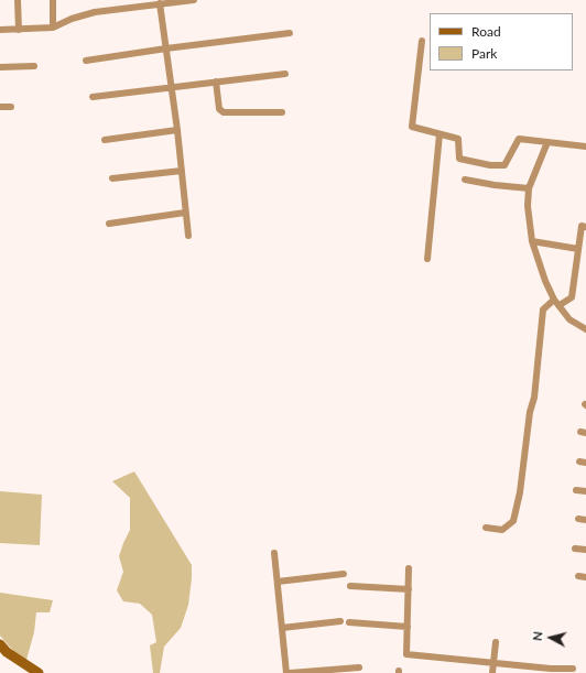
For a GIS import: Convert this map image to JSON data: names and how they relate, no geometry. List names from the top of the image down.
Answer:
{
  "legend": ["Road", "Park"],
  "north": "left"
}
